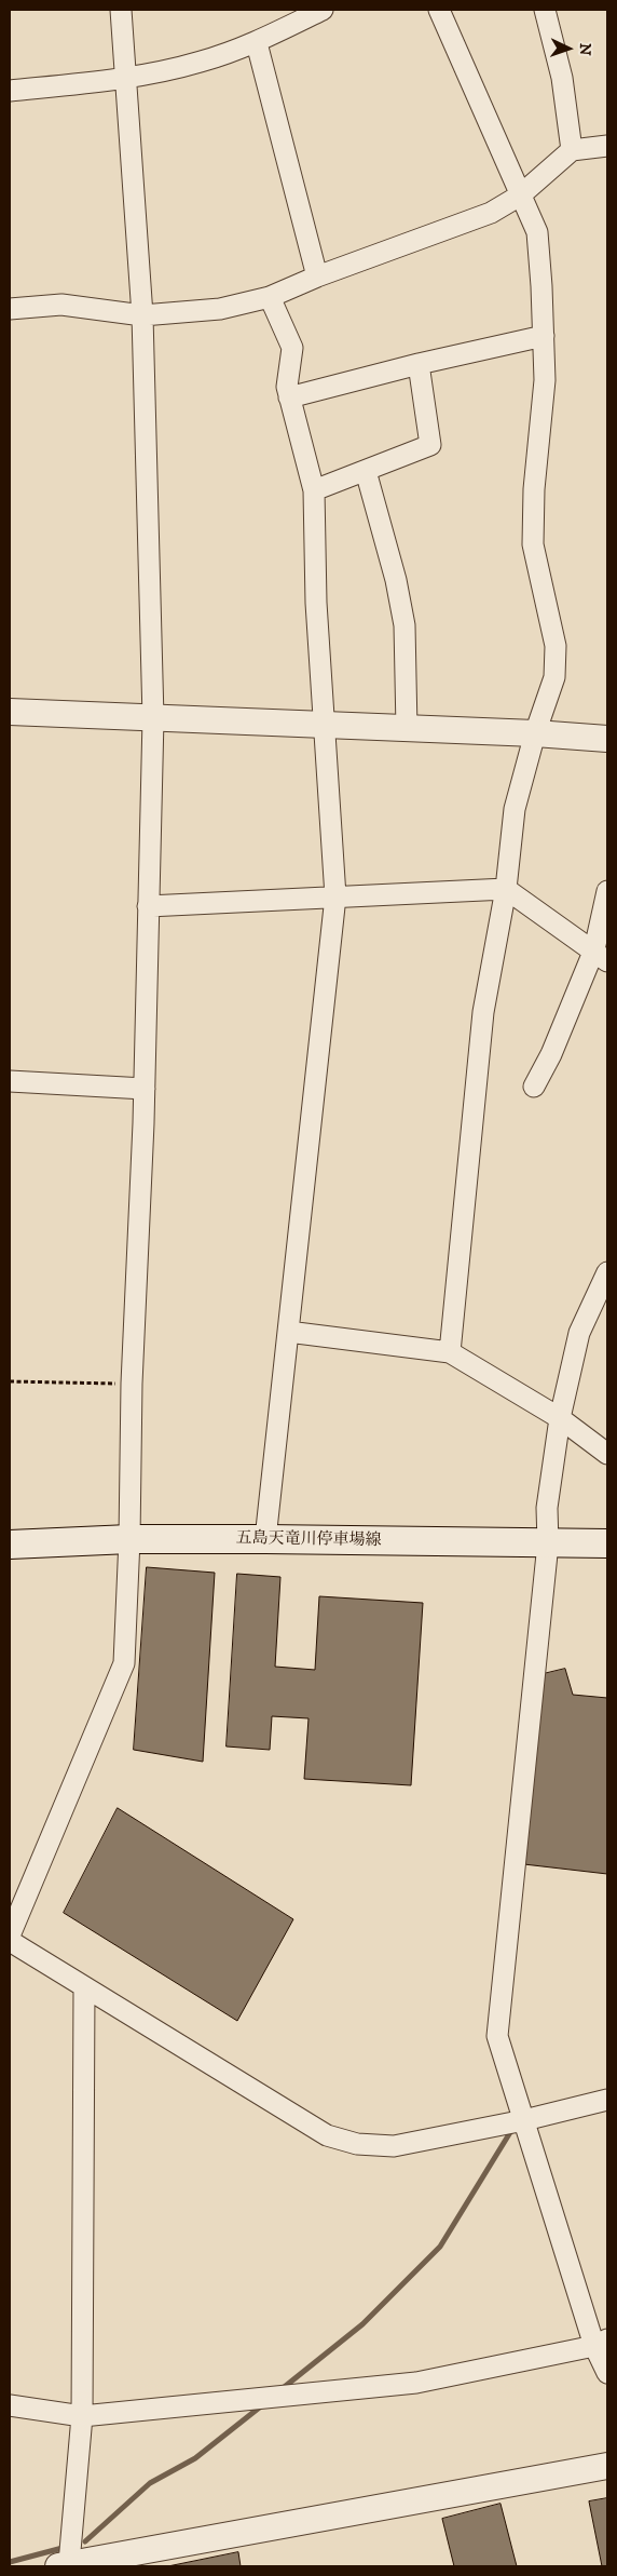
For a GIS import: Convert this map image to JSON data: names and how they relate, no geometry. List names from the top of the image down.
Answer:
{
  "streets": {
    "main road": ["五島天竜川停車場線"]
  },
  "north": "right"
}
